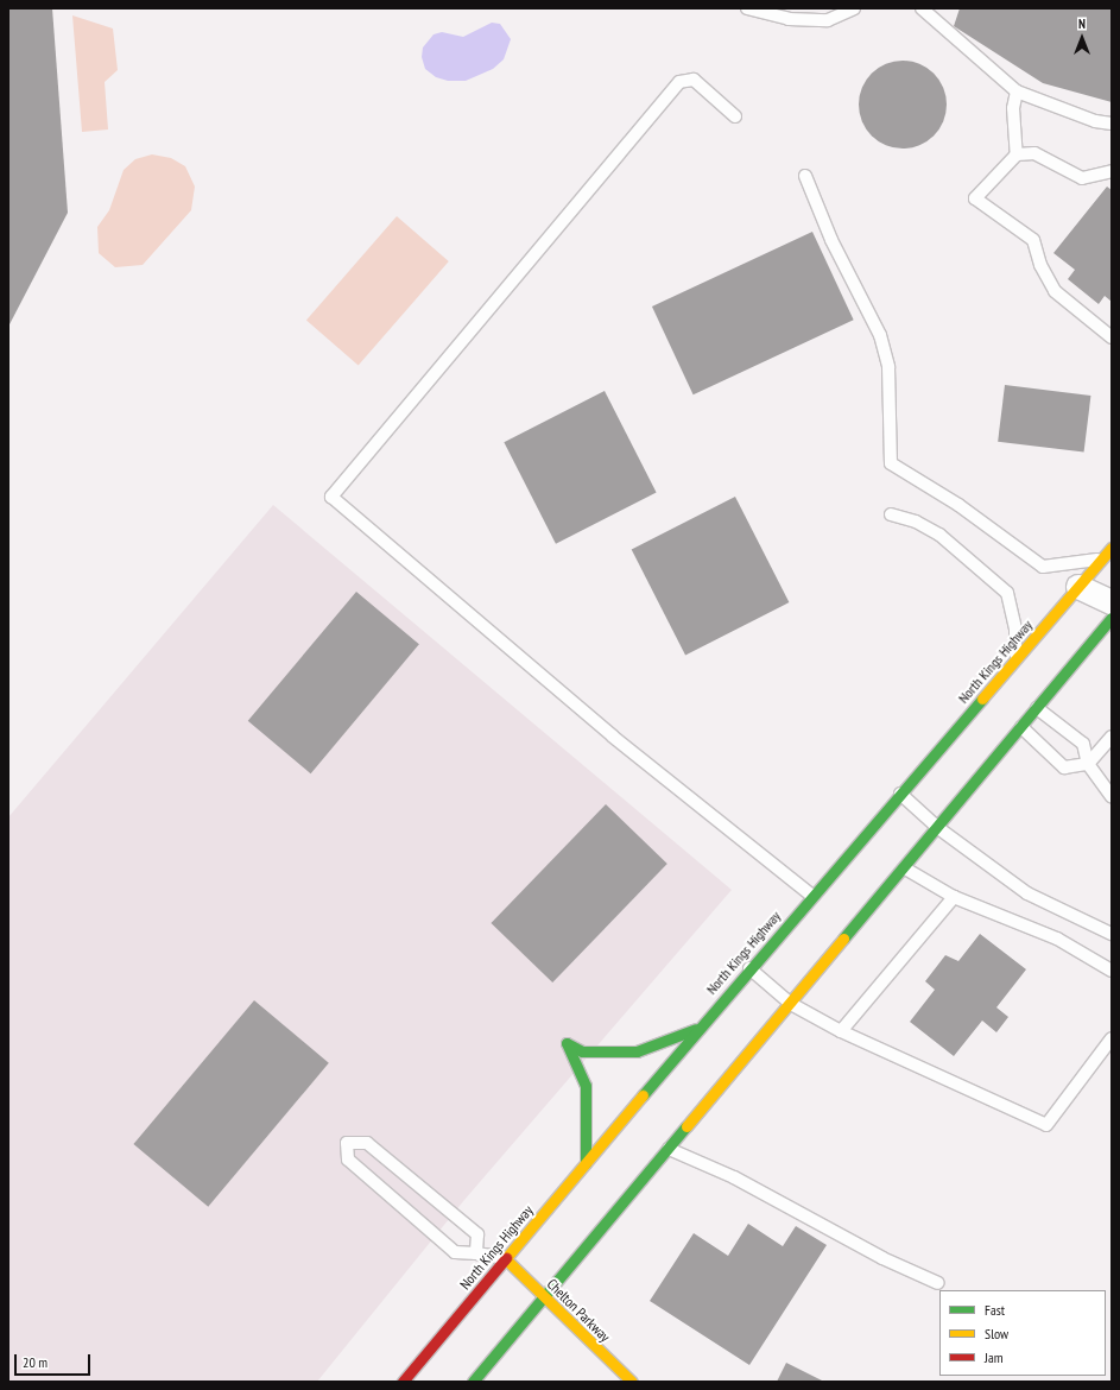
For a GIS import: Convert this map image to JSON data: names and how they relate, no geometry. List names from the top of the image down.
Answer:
{
  "streets": {
    "main road": ["North Kings Highway", "Chelton Parkway"]
  },
  "crossings": [
    ["North Kings Highway", "Chelton Parkway"]
  ],
  "legend": ["Fast", "Slow", "Jam"],
  "scale_bar": "20 m",
  "north": "top"
}
